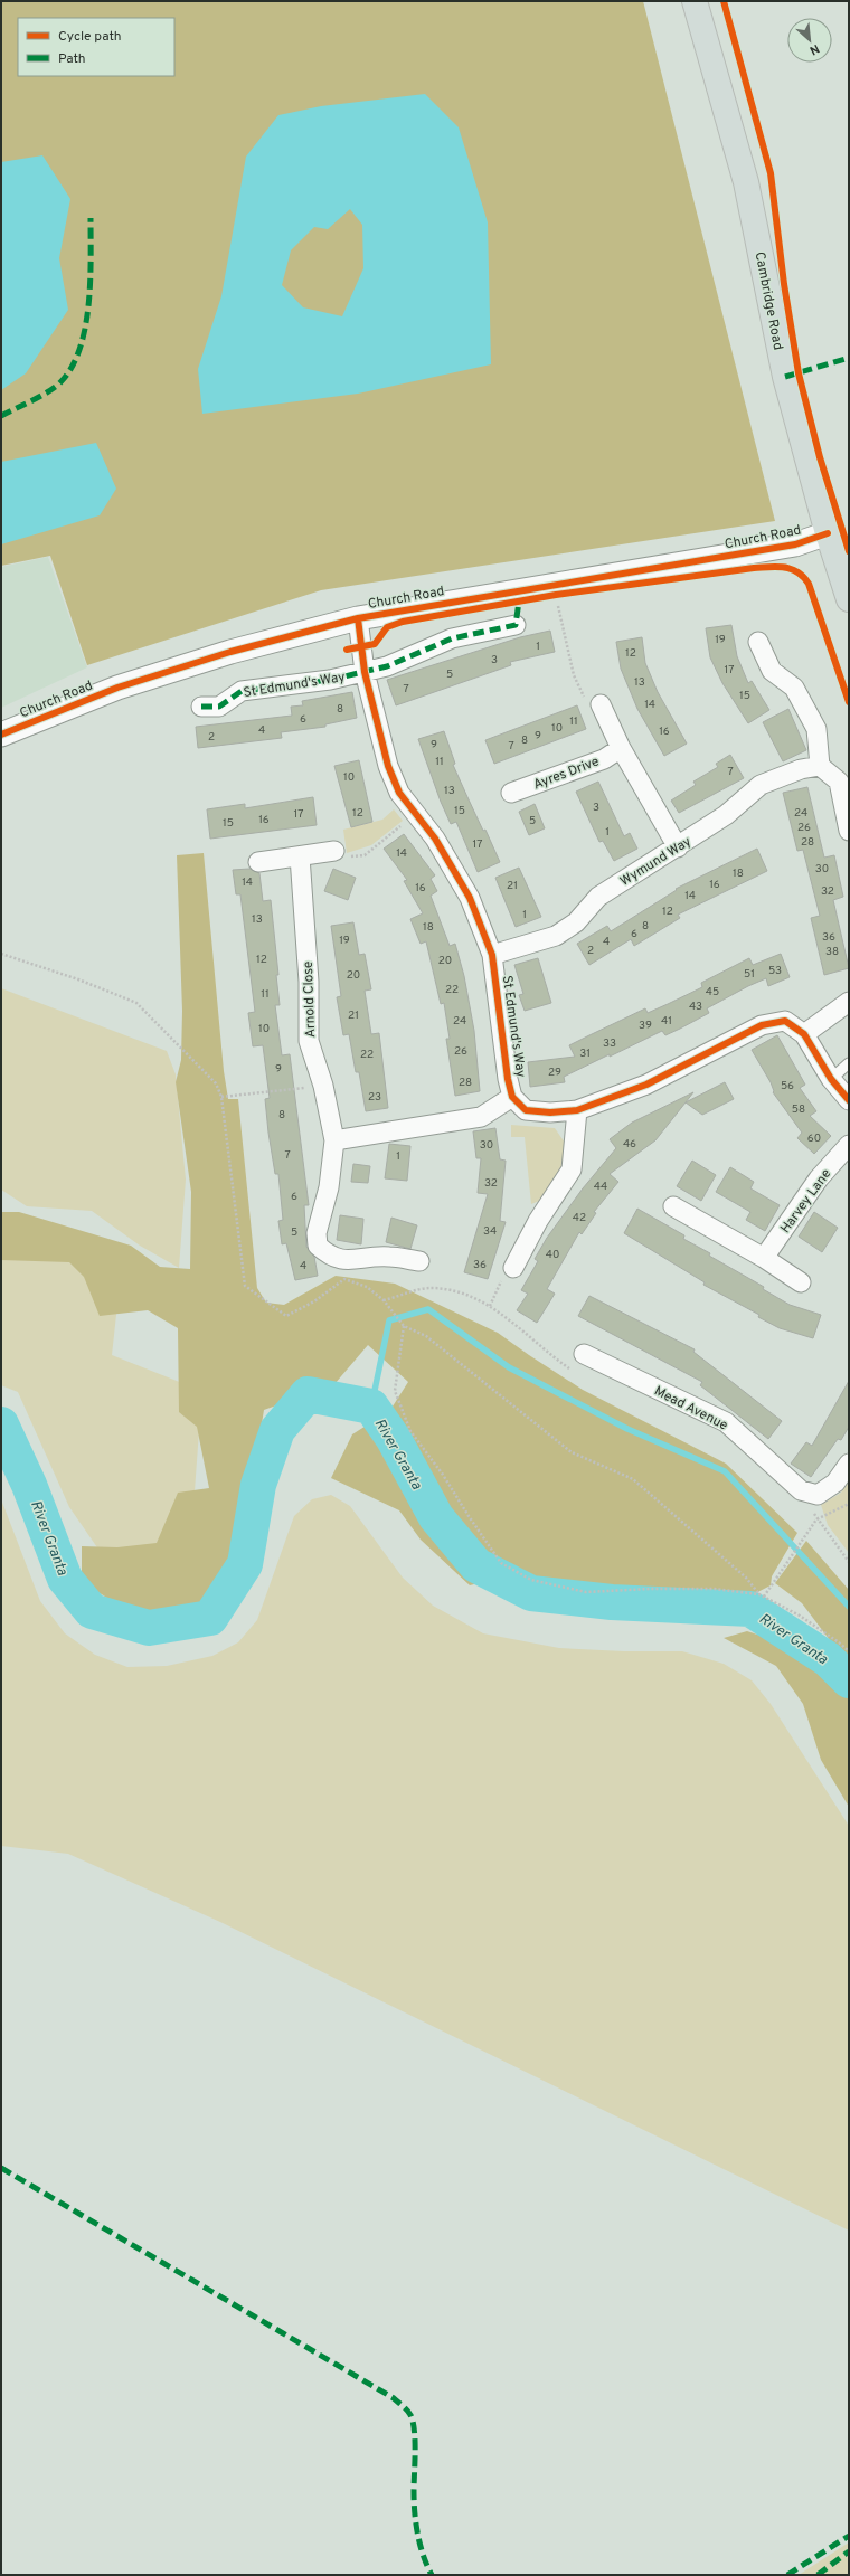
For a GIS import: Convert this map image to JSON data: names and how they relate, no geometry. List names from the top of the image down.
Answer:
{
  "streets": {
    "highway": ["Cambridge Road"],
    "street": [
      "Church Road",
      "St Edmund's Way",
      "Ayres Drive",
      "Wymund Way",
      "Arnold Close",
      "Harvey Lane",
      "Mead Avenue"
    ]
  },
  "crossings": [
    ["Cambridge Road", "Church Road"],
    ["Church Road", "St Edmund's Way"],
    ["St Edmund's Way", "Wymund Way"]
  ],
  "water": ["River Granta"],
  "house_numbers": [
    "19",
    "1",
    "12",
    "3",
    "17",
    "5",
    "13",
    "7",
    "15",
    "14",
    "8",
    "6",
    "11",
    "10",
    "4",
    "16",
    "9",
    "2",
    "8",
    "9",
    "7",
    "11",
    "7",
    "10",
    "13",
    "3",
    "15",
    "12",
    "24",
    "17",
    "16",
    "5",
    "15",
    "26",
    "1",
    "28",
    "17",
    "14",
    "30",
    "18",
    "14",
    "16",
    "21",
    "16",
    "32",
    "14",
    "12",
    "1",
    "13",
    "8",
    "18",
    "6",
    "36",
    "19",
    "4",
    "2",
    "38",
    "12",
    "20",
    "53",
    "51",
    "20",
    "22",
    "45",
    "11",
    "43",
    "21",
    "24",
    "41",
    "39",
    "10",
    "33",
    "26",
    "31",
    "22",
    "9",
    "29",
    "28",
    "56",
    "23",
    "58",
    "8",
    "60",
    "46",
    "30",
    "7",
    "1",
    "32",
    "44",
    "6",
    "42",
    "34",
    "5",
    "40",
    "36",
    "4"
  ],
  "legend": ["Cycle path", "Path"],
  "north": "bottom right"
}
